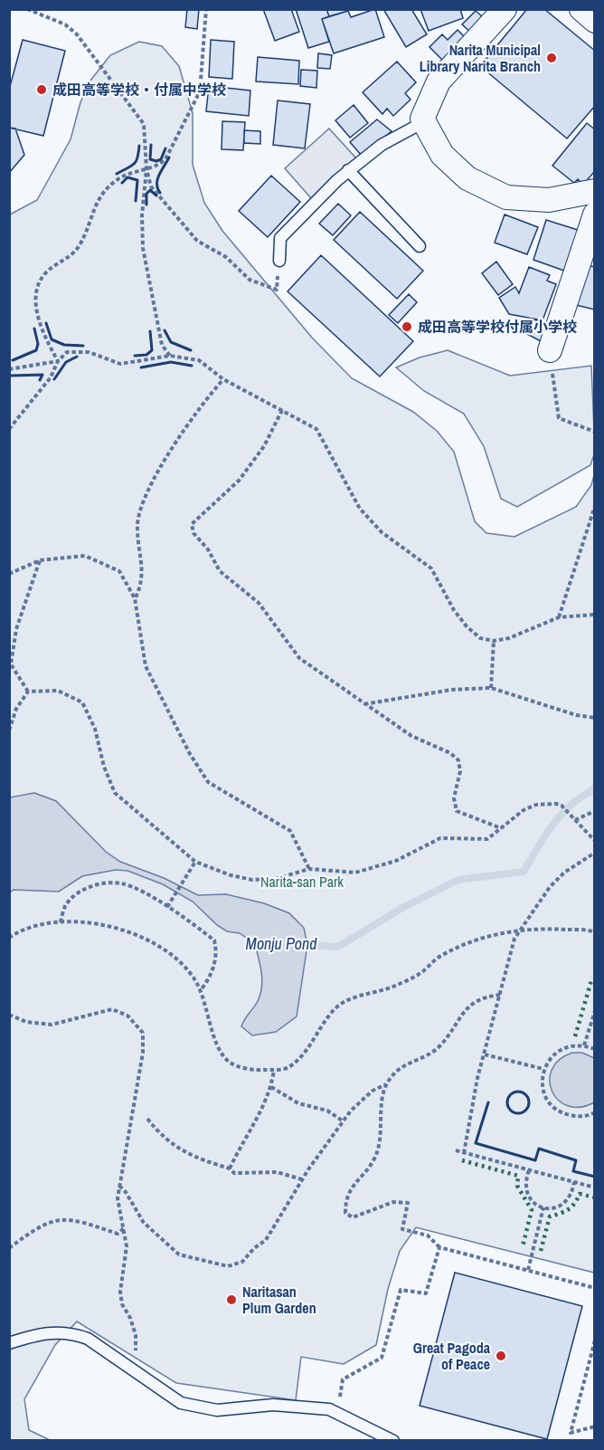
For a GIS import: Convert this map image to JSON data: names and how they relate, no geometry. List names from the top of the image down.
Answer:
{
  "water": ["Monju Pond"],
  "parks": ["Narita-san Park"],
  "places": [
    "Narita Municipal Library Narita Branch",
    "成田高等学校・付属中学校",
    "成田高等学校付属小学校",
    "Naritasan Plum Garden",
    "Great Pagoda of Peace"
  ]
}
